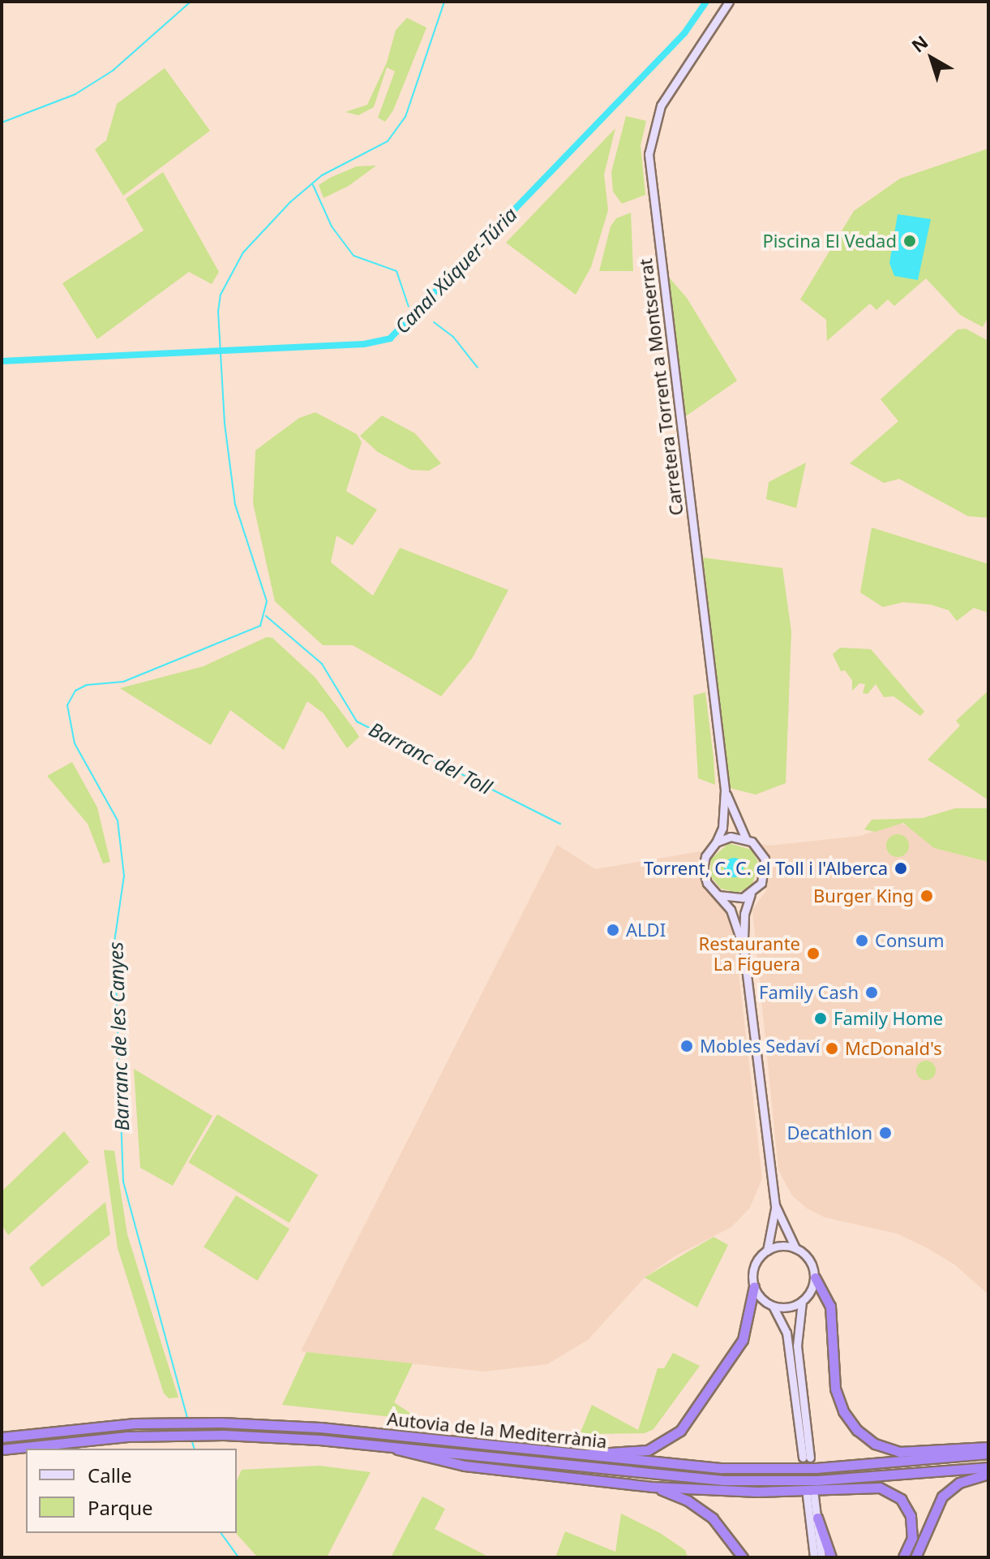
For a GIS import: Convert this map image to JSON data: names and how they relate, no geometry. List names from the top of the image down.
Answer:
{
  "streets": {
    "highway": ["Autovia de la Mediterrània"],
    "main road": ["Carretera Torrent a Montserrat"]
  },
  "water": ["Canal Xúquer-Túria", "Barranc del Toll", "Barranc de les Canyes"],
  "places": [
    "Piscina El Vedad",
    "Torrent, C. C. el Toll i l'Alberca",
    "Burger King",
    "ALDI",
    "Consum",
    "Restaurante La Figuera",
    "Family Cash",
    "Family Home",
    "Mobles Sedaví",
    "McDonald's",
    "Decathlon"
  ],
  "legend": ["Calle", "Parque"],
  "north": "top left"
}
